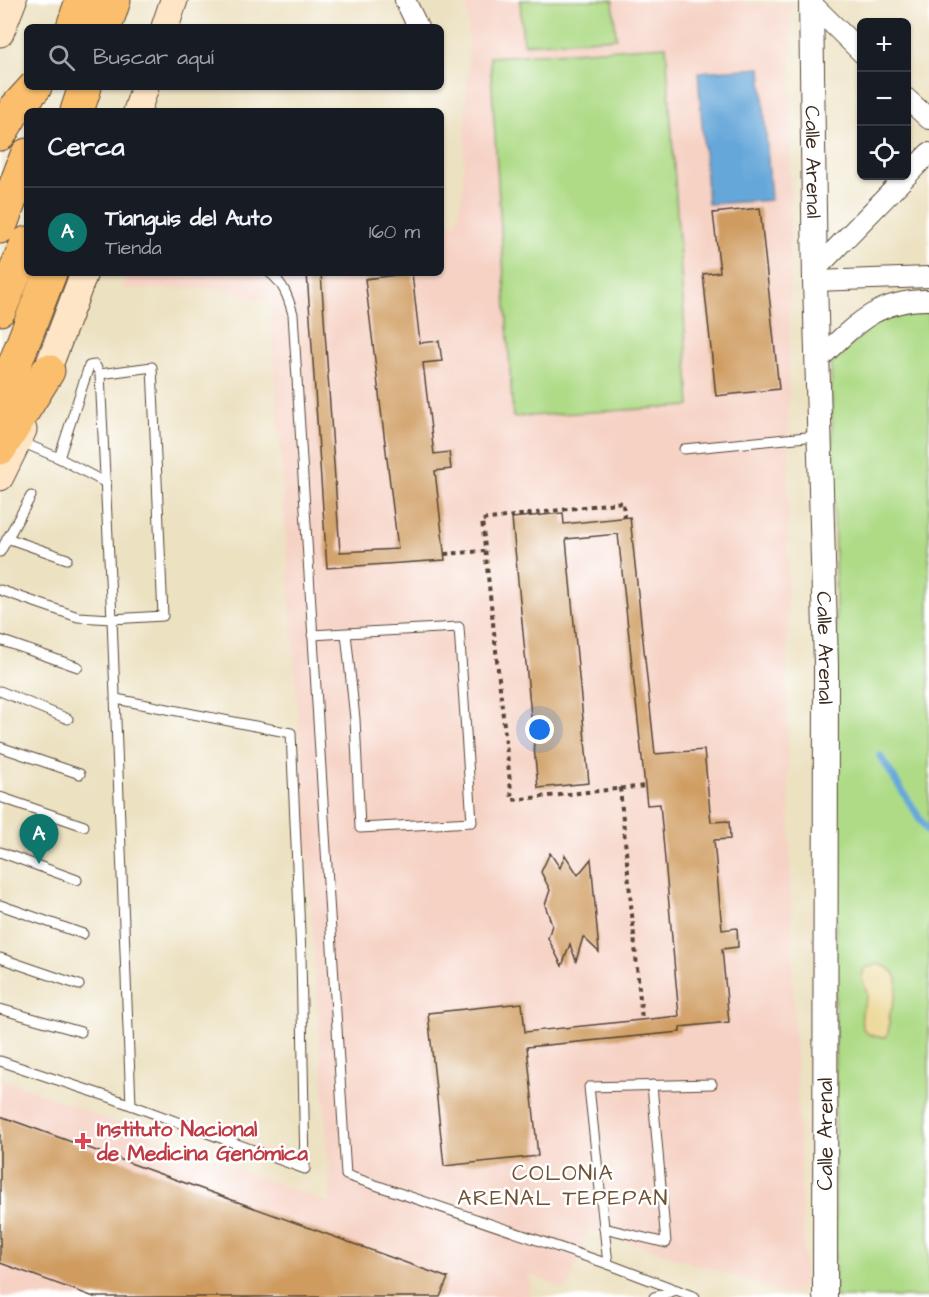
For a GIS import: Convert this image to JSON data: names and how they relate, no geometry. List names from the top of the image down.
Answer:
{
  "streets": {
    "street": ["Calle Arenal"]
  },
  "districts": ["COLONIA ARENAL TEPEPAN"],
  "places": {
    "health": ["Instituto Nacional de Medicina Genómica"]
  },
  "page": {
    "map_buttons": ["+", "−"],
    "search": "Buscar aquí",
    "heading": "Cerca",
    "list": [
      {
        "mark": "A",
        "name": "Tianguis del Auto",
        "note": "Tienda",
        "value": "160 m"
      }
    ],
    "pins": "A"
  }
}
